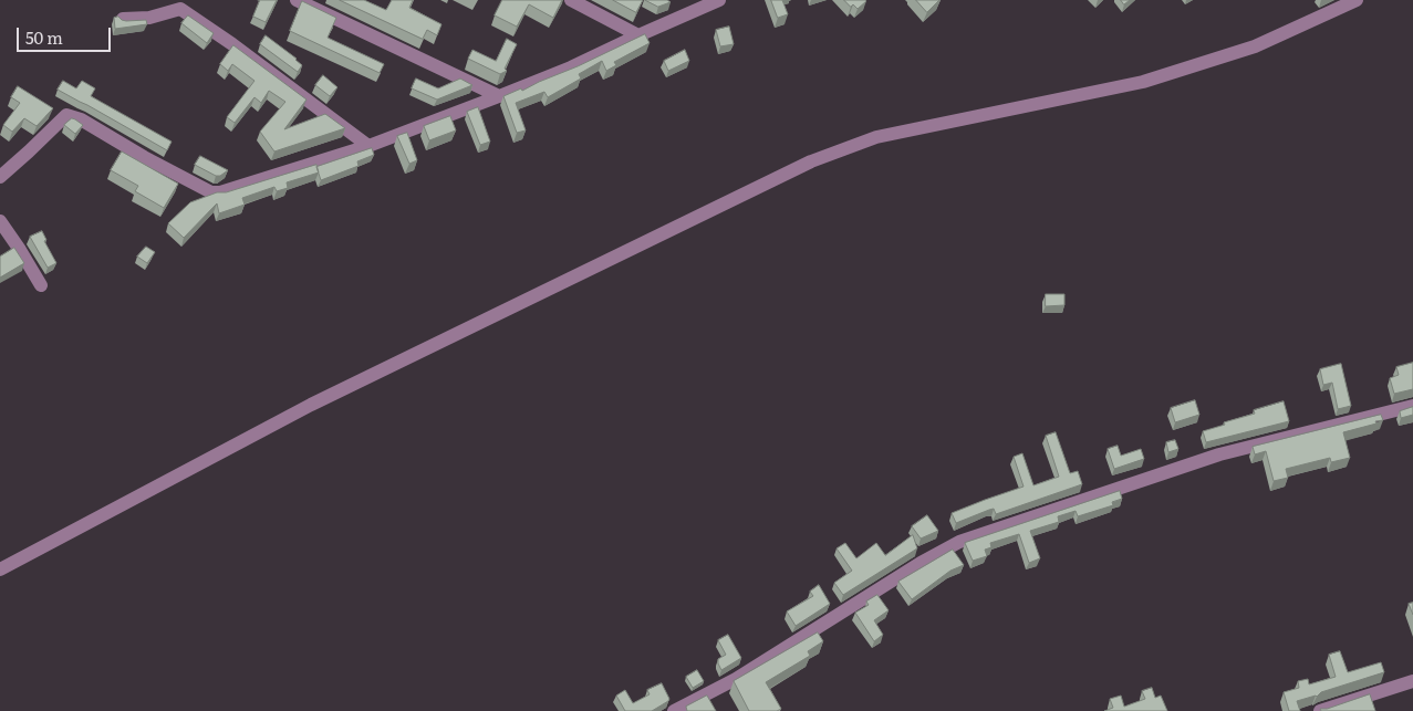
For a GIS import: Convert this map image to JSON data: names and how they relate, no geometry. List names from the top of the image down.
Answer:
{
  "scale_bar": "50 m"
}
